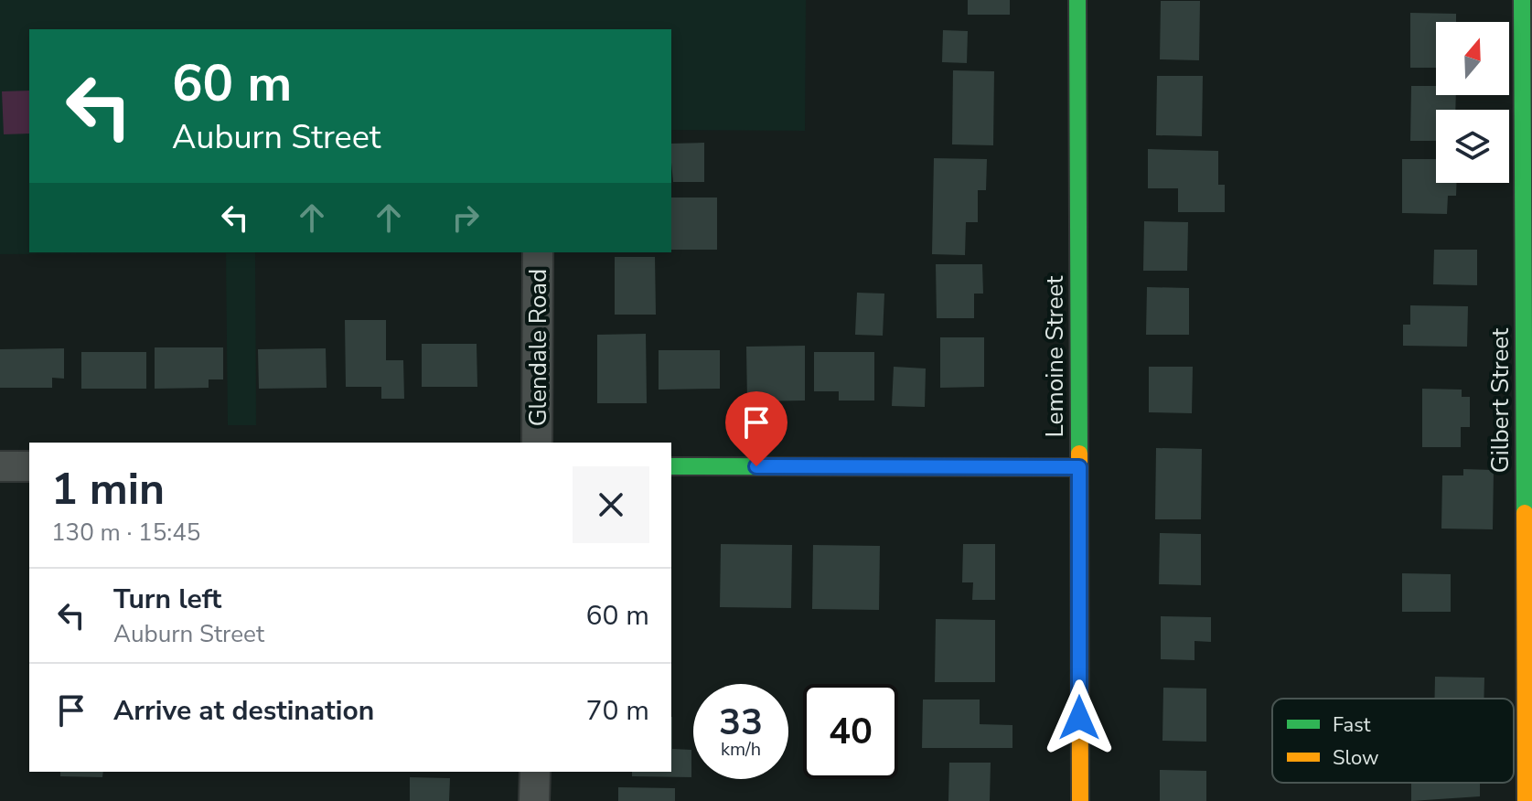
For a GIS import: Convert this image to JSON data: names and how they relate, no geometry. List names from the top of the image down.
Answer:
{
  "streets": {
    "street": ["Glendale Road", "Lemoine Street", "Gilbert Street"]
  },
  "legend": ["Fast", "Slow"],
  "north": "top",
  "page": {
    "turn": ["60 m", "Auburn Street"],
    "heading": ["1 min", "130 m · 15:45"],
    "list": [
      {
        "name": "Turn left",
        "note": "Auburn Street",
        "value": "60 m"
      },
      {
        "name": "Arrive at destination",
        "value": "70 m"
      }
    ],
    "speed": "33 km/h",
    "limit": "40"
  }
}
